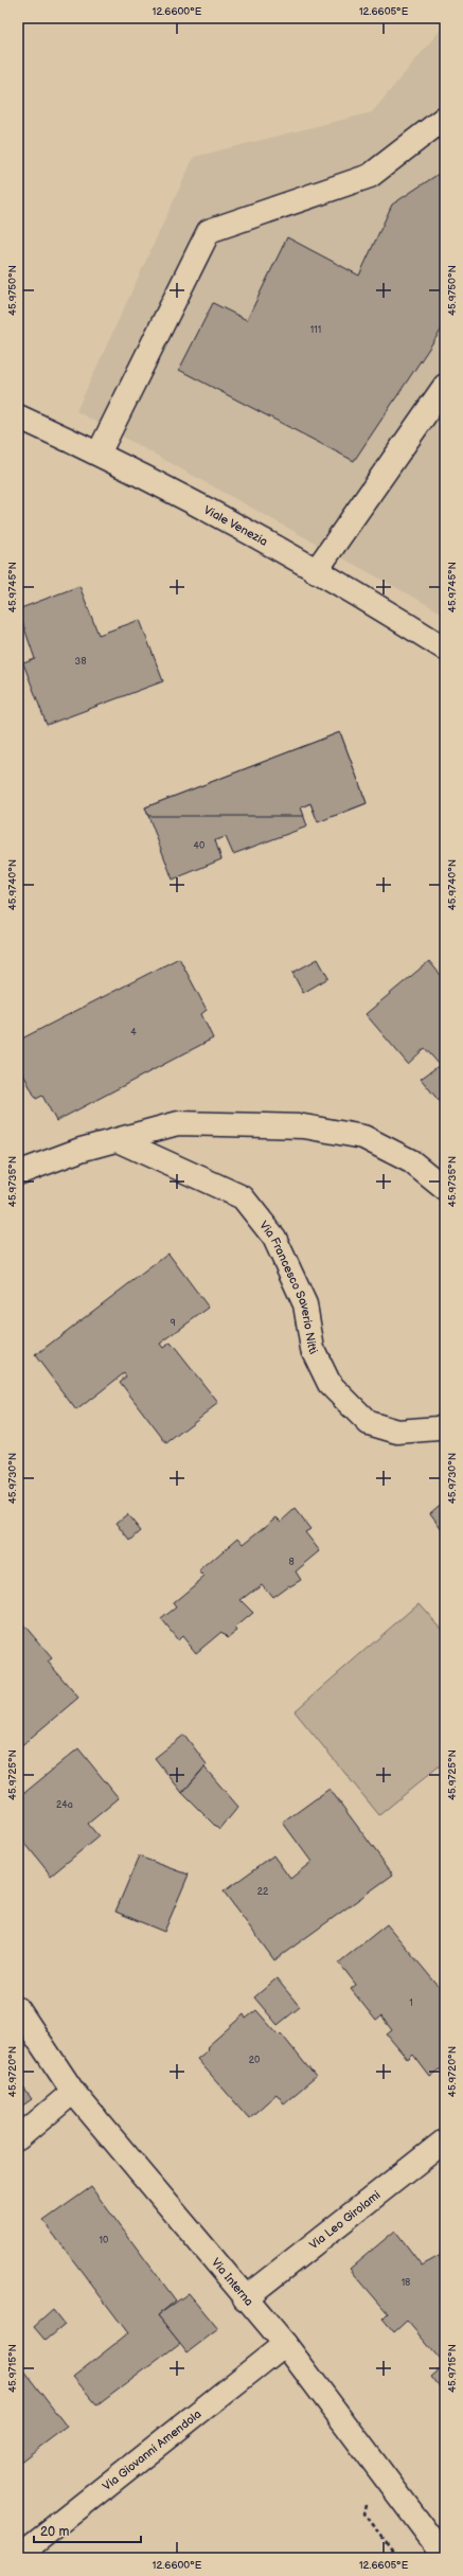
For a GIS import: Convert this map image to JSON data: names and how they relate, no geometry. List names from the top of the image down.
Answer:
{
  "streets": {
    "street": [
      "Viale Venezia",
      "Via Francesco Saverio Nitti",
      "Via Leo Girolami",
      "Via Interna",
      "Via Giovanni Amendola"
    ]
  },
  "crossings": [
    ["Via Leo Girolami", "Via Interna"],
    ["Via Interna", "Via Giovanni Amendola"]
  ],
  "house_numbers": [
    "111",
    "38",
    "40",
    "4",
    "9",
    "8",
    "24a",
    "22",
    "1",
    "20",
    "10",
    "18"
  ],
  "scale_bar": "20 m",
  "coordinates": [
    "12.6600°E",
    "12.6605°E",
    "45.9750°N",
    "45.9745°N",
    "45.9740°N",
    "45.9735°N",
    "45.9730°N",
    "45.9725°N",
    "45.9720°N",
    "45.9715°N"
  ]
}
